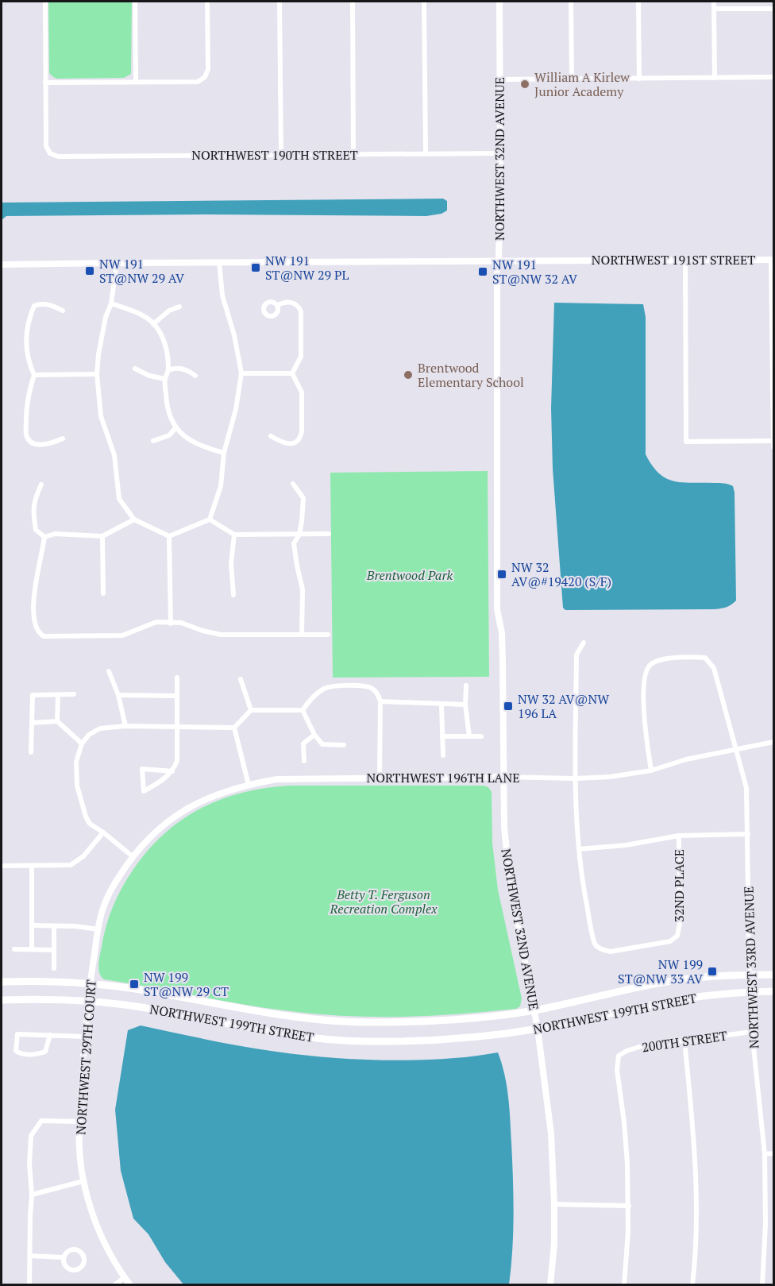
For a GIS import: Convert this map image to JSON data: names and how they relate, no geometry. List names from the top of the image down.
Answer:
{
  "streets": {
    "main road": ["NORTHWEST 199TH STREET"],
    "street": [
      "NORTHWEST 190TH STREET",
      "NORTHWEST 32ND AVENUE",
      "NORTHWEST 191ST STREET",
      "NORTHWEST 196TH LANE",
      "32ND PLACE",
      "NORTHWEST 33RD AVENUE",
      "200TH STREET",
      "NORTHWEST 29TH COURT"
    ]
  },
  "crossings": [
    ["NORTHWEST 190TH STREET", "NORTHWEST 32ND AVENUE"],
    ["NORTHWEST 32ND AVENUE", "NORTHWEST 191ST STREET"],
    ["NORTHWEST 32ND AVENUE", "NORTHWEST 196TH LANE"],
    ["NORTHWEST 32ND AVENUE", "NORTHWEST 199TH STREET"],
    ["NORTHWEST 196TH LANE", "NORTHWEST 33RD AVENUE"],
    ["NORTHWEST 196TH LANE", "NORTHWEST 29TH COURT"],
    ["NORTHWEST 33RD AVENUE", "NORTHWEST 199TH STREET"],
    ["NORTHWEST 33RD AVENUE", "200TH STREET"],
    ["NORTHWEST 199TH STREET", "NORTHWEST 29TH COURT"]
  ],
  "parks": ["Brentwood Park", "Betty T. Ferguson Recreation Complex"],
  "places": {
    "other": ["William A Kirlew Junior Academy", "Brentwood Elementary School"],
    "transit": [
      "NW 191 ST@NW 29 PL",
      "NW 191 ST@NW 29 AV",
      "NW 191 ST@NW 32 AV",
      "NW 32 AV@#19420 (S/F)",
      "NW 32 AV@NW 196 LA",
      "NW 199 ST@NW 33 AV",
      "NW 199 ST@NW 29 CT"
    ]
  }
}
